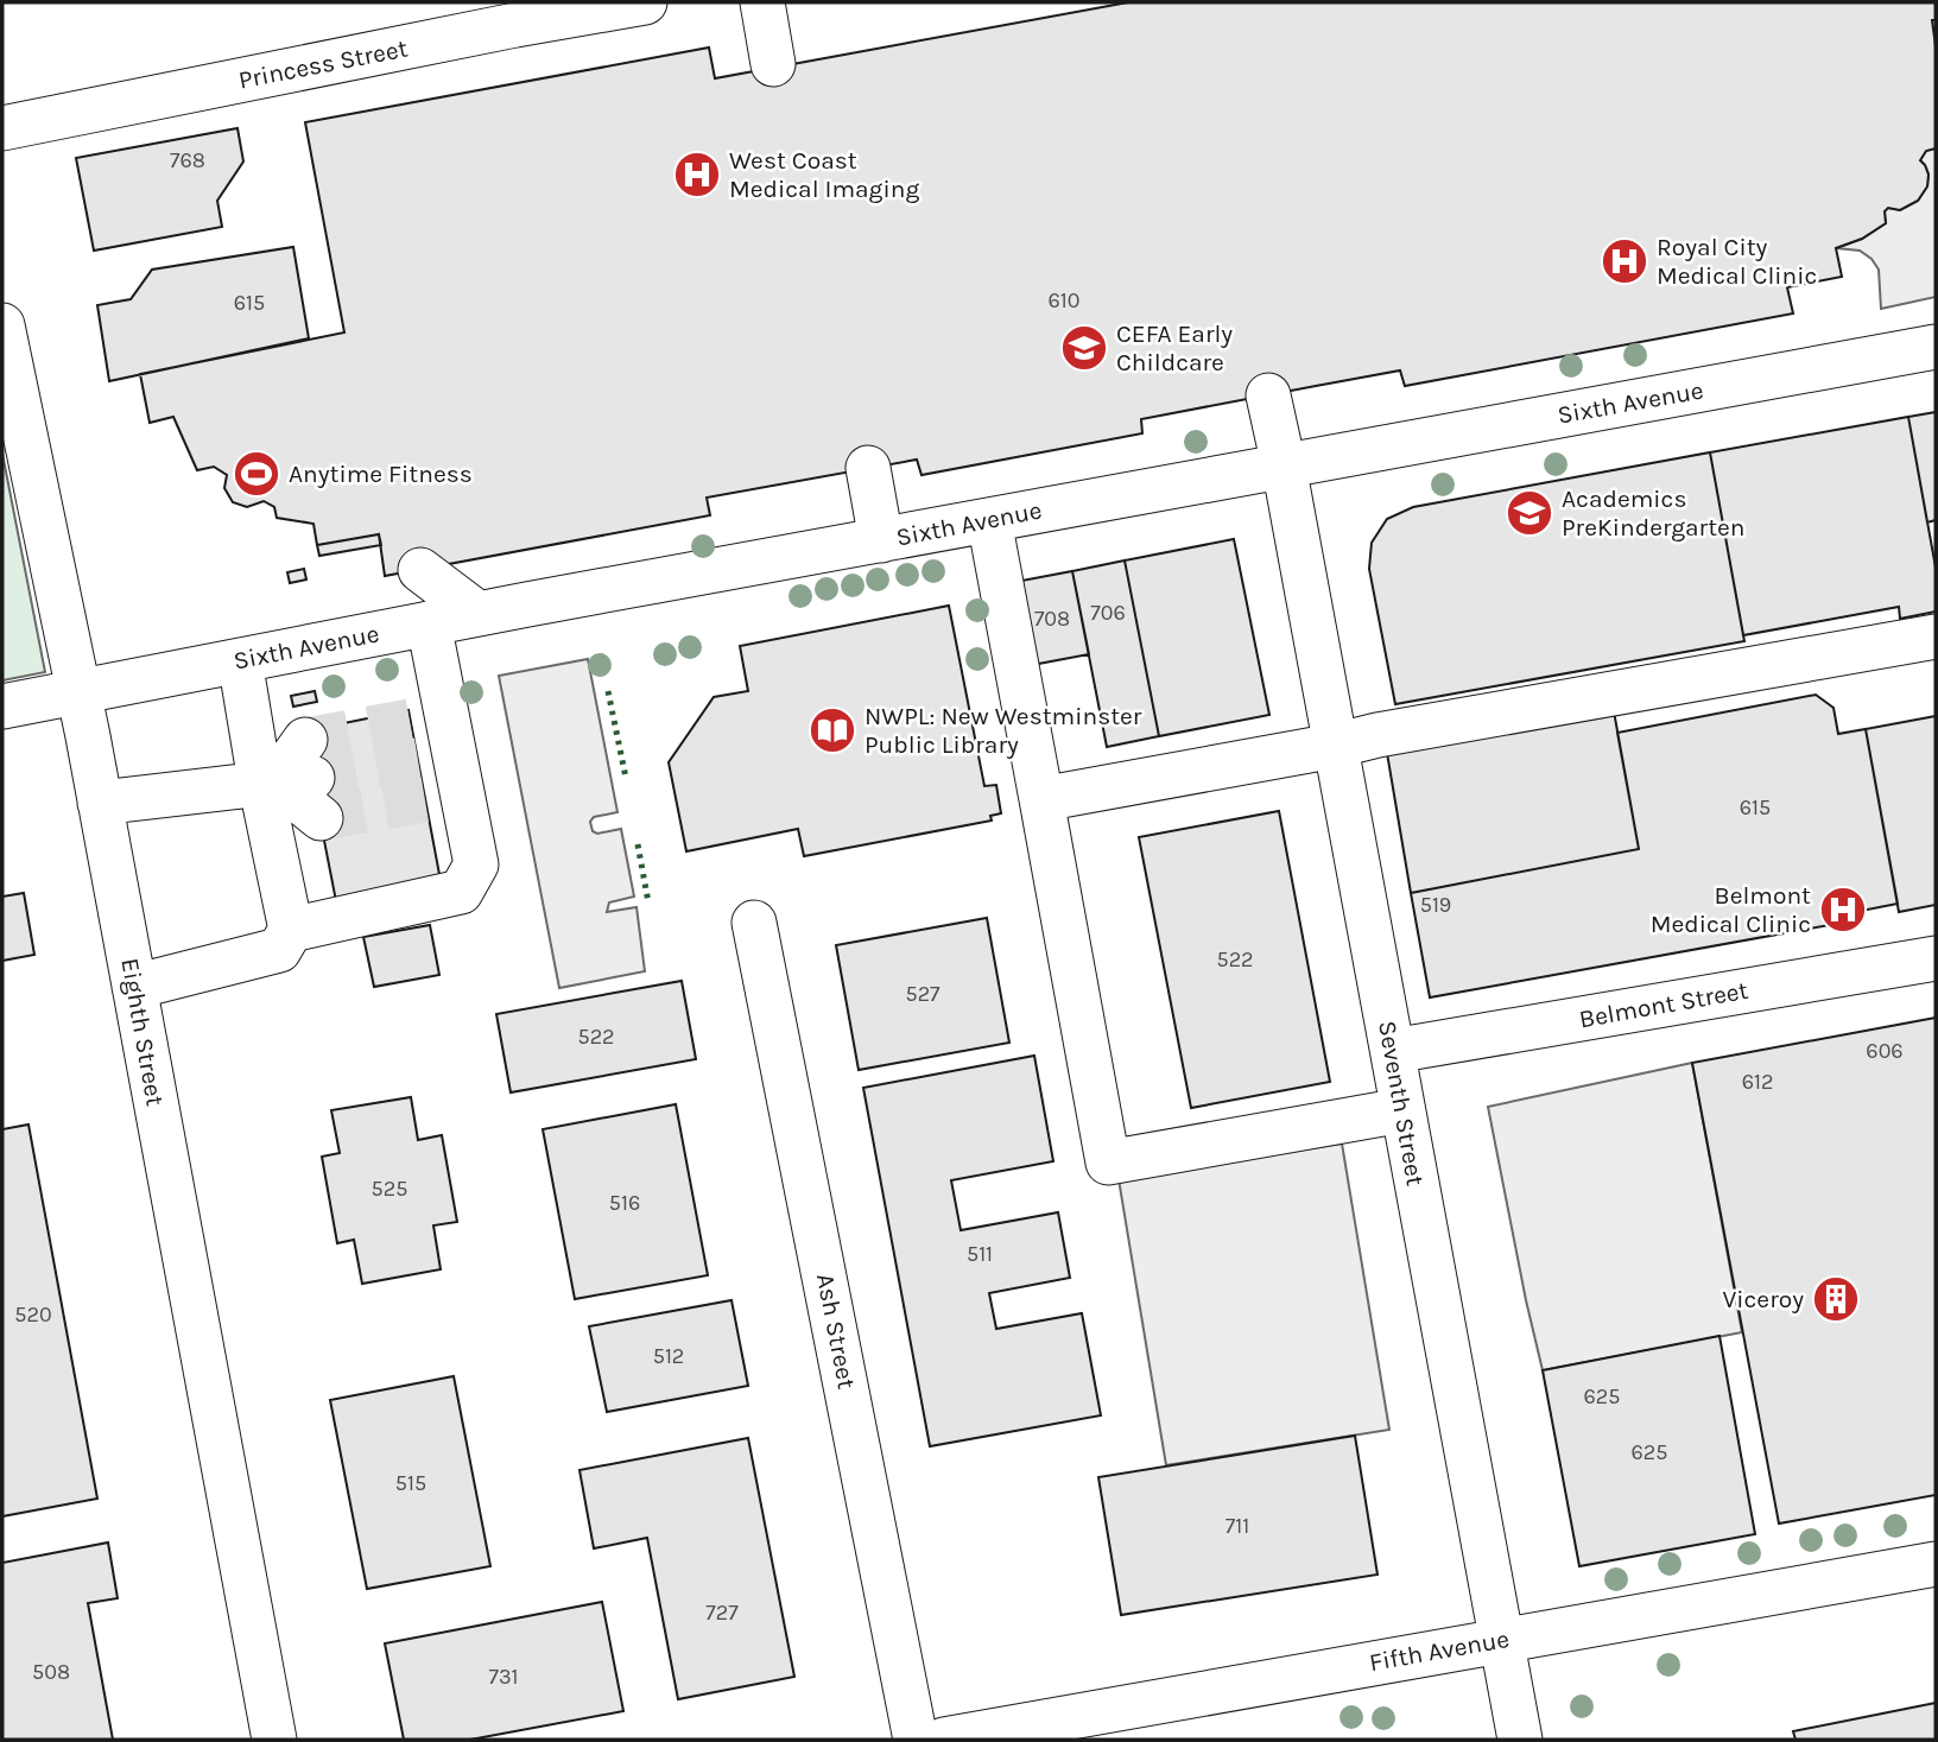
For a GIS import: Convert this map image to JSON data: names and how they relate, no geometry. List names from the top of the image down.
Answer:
{
  "streets": {
    "street": [
      "Princess Street",
      "Sixth Avenue",
      "Belmont Street",
      "Eighth Street",
      "Seventh Street",
      "Ash Street",
      "Fifth Avenue"
    ]
  },
  "crossings": [
    ["Sixth Avenue", "Eighth Street"],
    ["Sixth Avenue", "Seventh Street"],
    ["Belmont Street", "Seventh Street"],
    ["Seventh Street", "Fifth Avenue"]
  ],
  "places": {
    "hospital": ["West Coast Medical Imaging", "Royal City Medical Clinic", "Belmont Medical Clinic"],
    "school or university": ["CEFA Early Childcare", "Academics PreKindergarten"],
    "sports": ["Anytime Fitness"],
    "library": ["NWPL: New Westminster Public Library"],
    "building": ["Viceroy"]
  },
  "house_numbers": [
    "768",
    "610",
    "615",
    "706",
    "708",
    "615",
    "519",
    "522",
    "527",
    "522",
    "606",
    "612",
    "525",
    "516",
    "511",
    "520",
    "512",
    "625",
    "625",
    "515",
    "711",
    "727",
    "508",
    "731"
  ]
}
